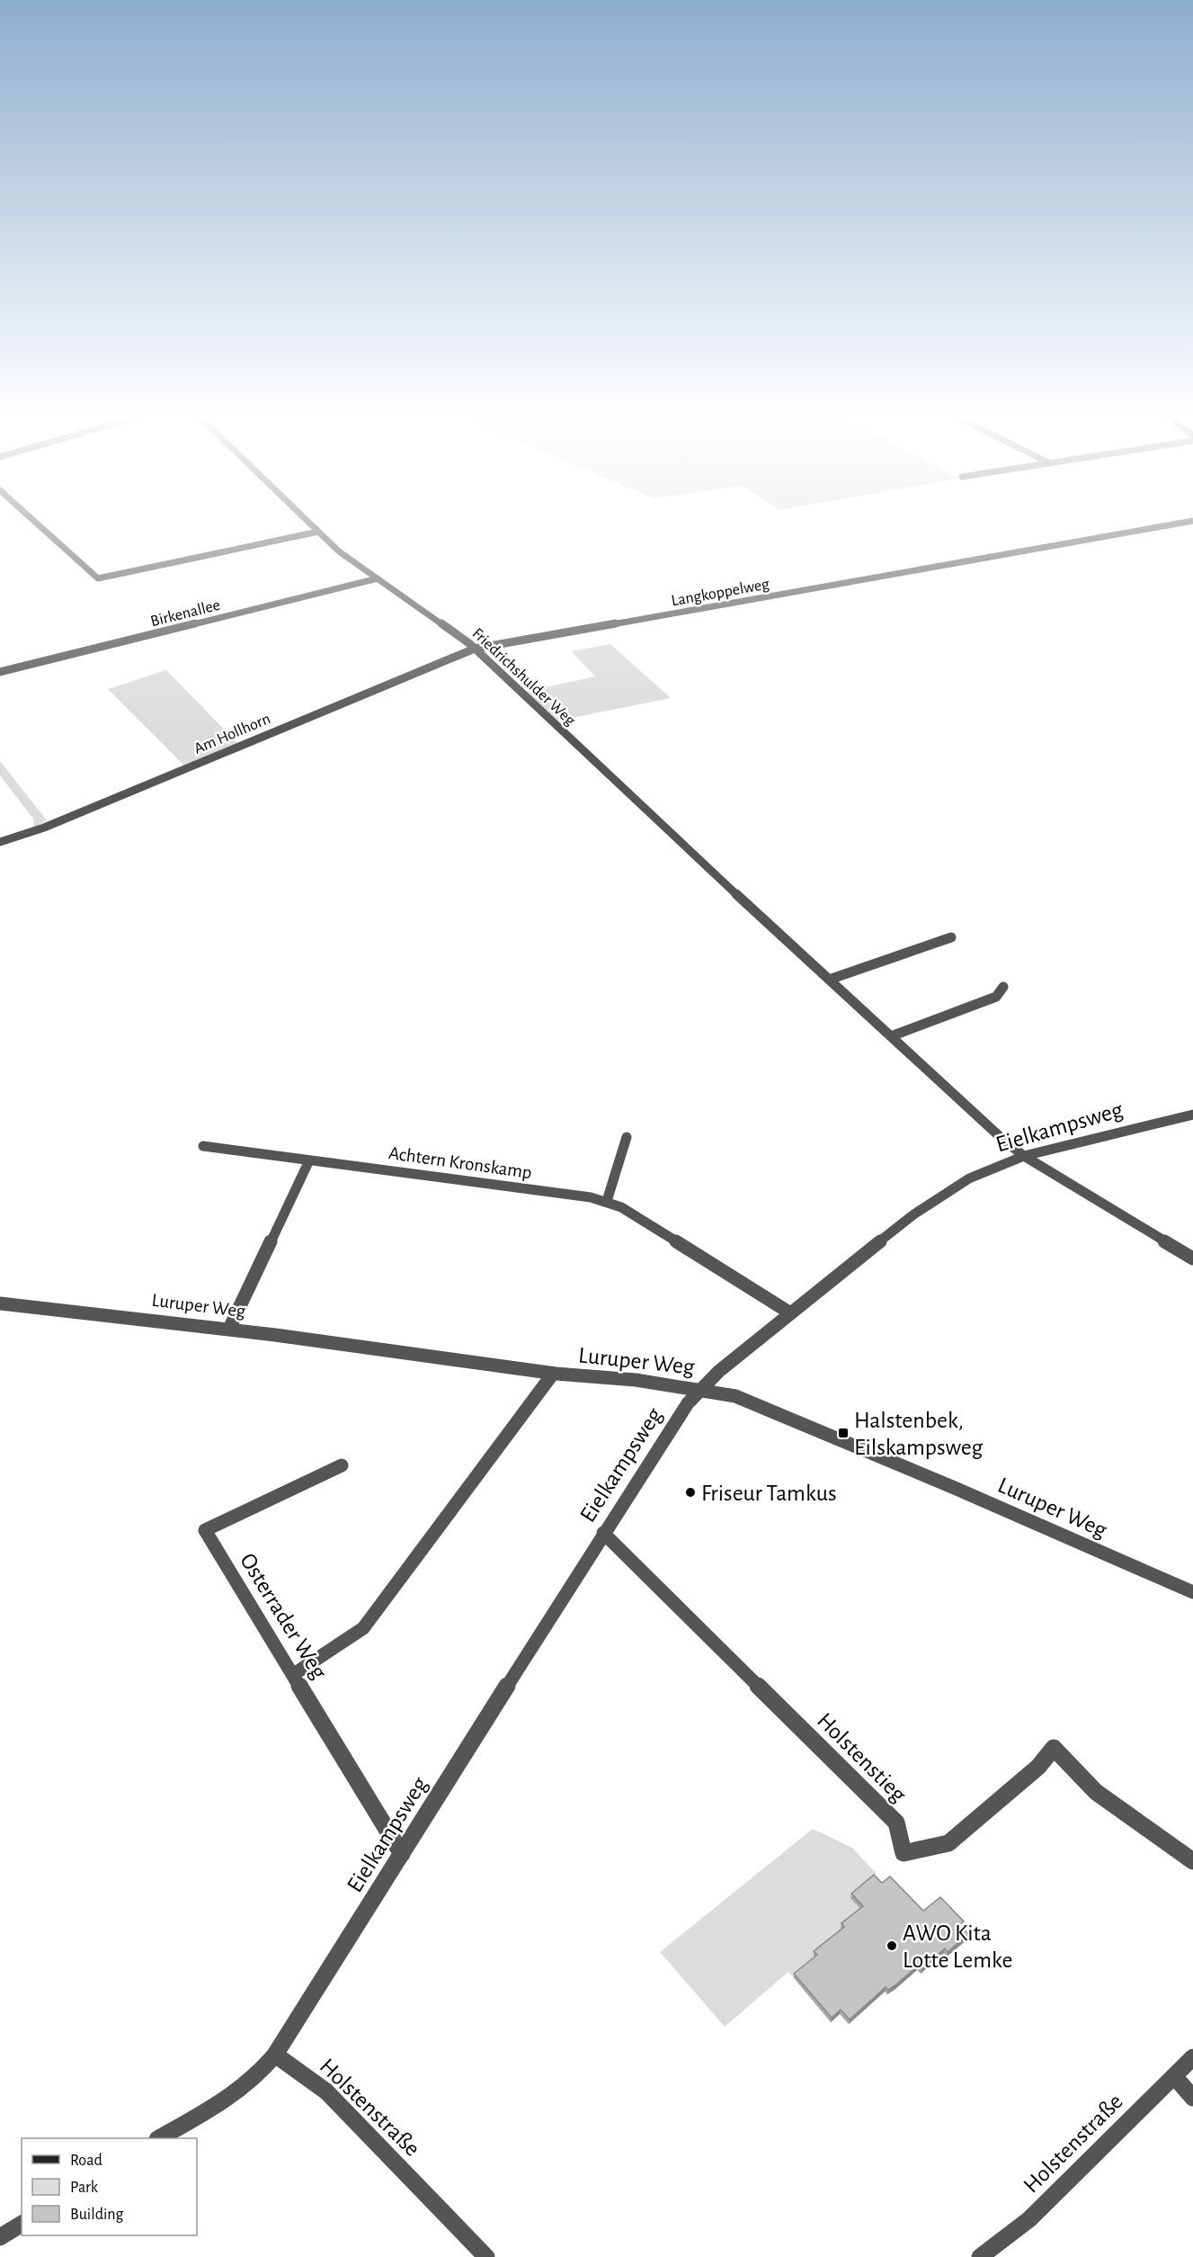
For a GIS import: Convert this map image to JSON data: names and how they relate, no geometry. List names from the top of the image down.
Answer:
{
  "streets": {
    "street": [
      "Langkoppelweg",
      "Birkenallee",
      "Friedrichshulder Weg",
      "Am Hollhorn",
      "Eielkampsweg",
      "Achtern Kronskamp",
      "Luruper Weg",
      "Osterrader Weg",
      "Holstenstieg",
      "Holstenstraße"
    ]
  },
  "crossings": [
    ["Langkoppelweg", "Friedrichshulder Weg"],
    ["Langkoppelweg", "Am Hollhorn"],
    ["Birkenallee", "Friedrichshulder Weg"],
    ["Friedrichshulder Weg", "Am Hollhorn"],
    ["Friedrichshulder Weg", "Eielkampsweg"],
    ["Eielkampsweg", "Achtern Kronskamp"],
    ["Eielkampsweg", "Luruper Weg"],
    ["Eielkampsweg", "Osterrader Weg"],
    ["Eielkampsweg", "Holstenstieg"],
    ["Eielkampsweg", "Holstenstraße"],
    ["Luruper Weg", "Osterrader Weg"]
  ],
  "places": {
    "transit": ["Halstenbek, Eilskampsweg"],
    "other": ["Friseur Tamkus", "AWO Kita Lotte Lemke"]
  },
  "legend": ["Road", "Park", "Building"]
}
